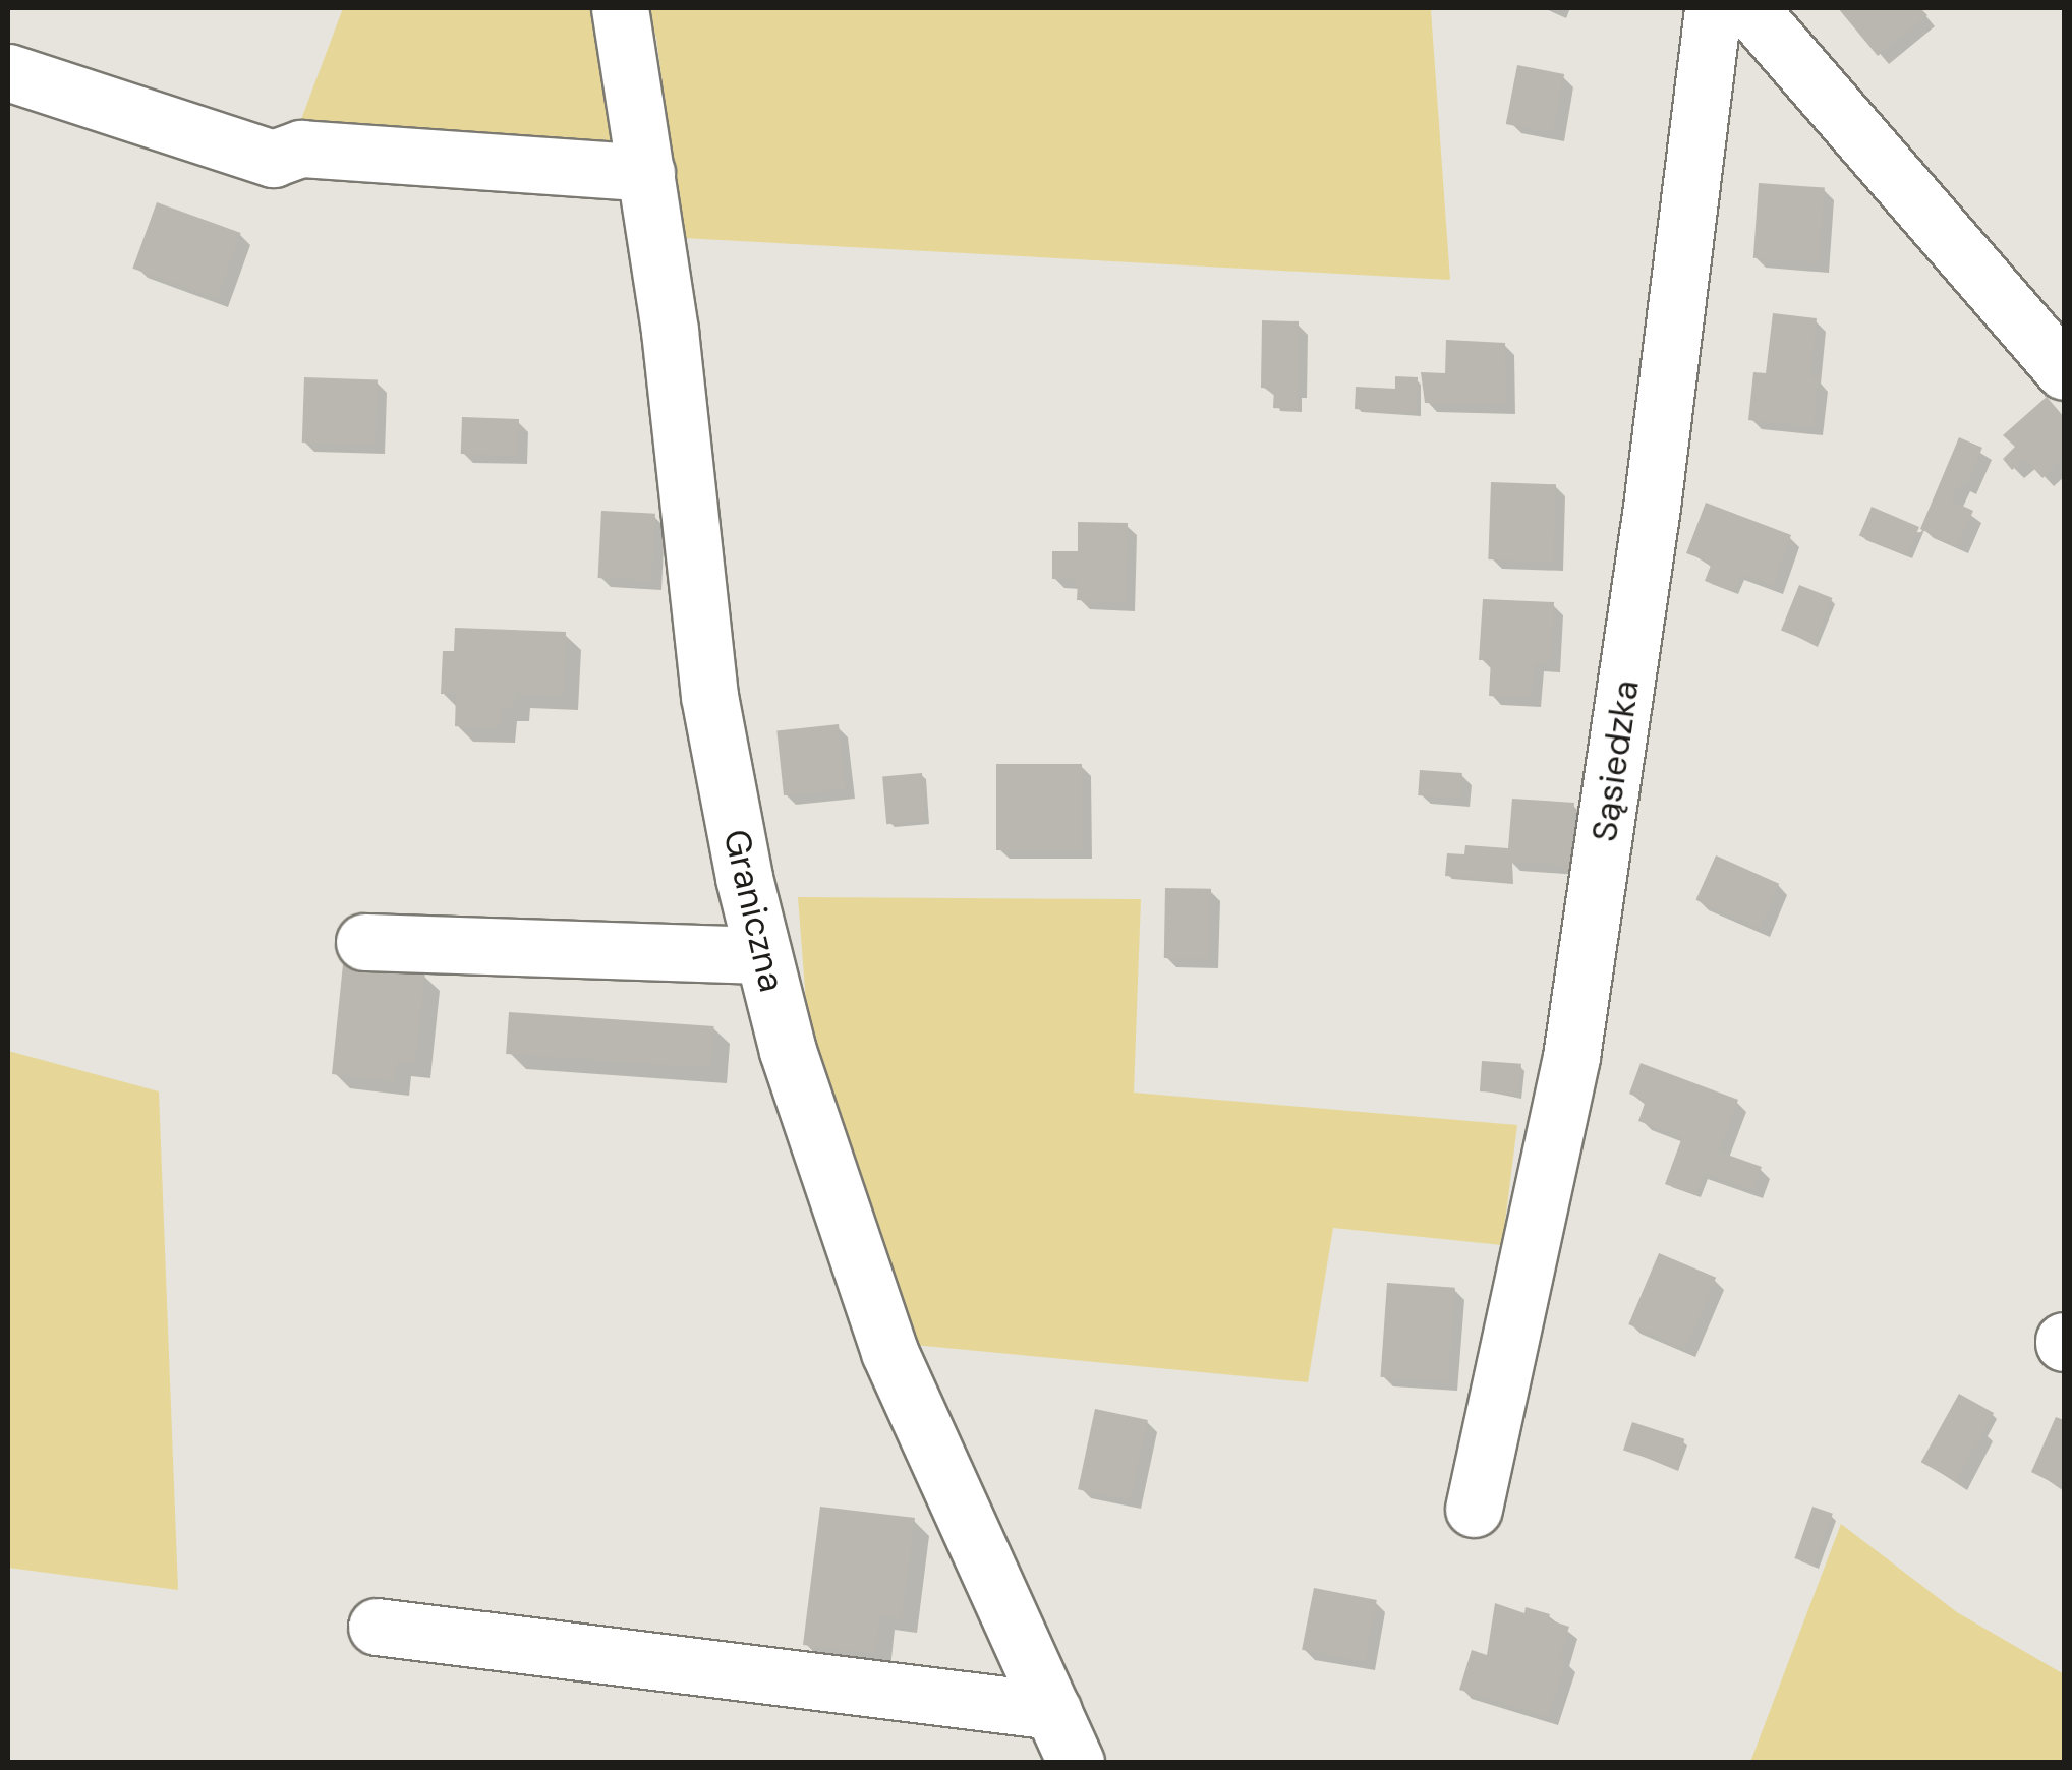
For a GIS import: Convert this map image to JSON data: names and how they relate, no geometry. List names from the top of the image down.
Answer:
{
  "streets": {
    "street": ["Sąsiedzka", "Graniczna"]
  }
}
